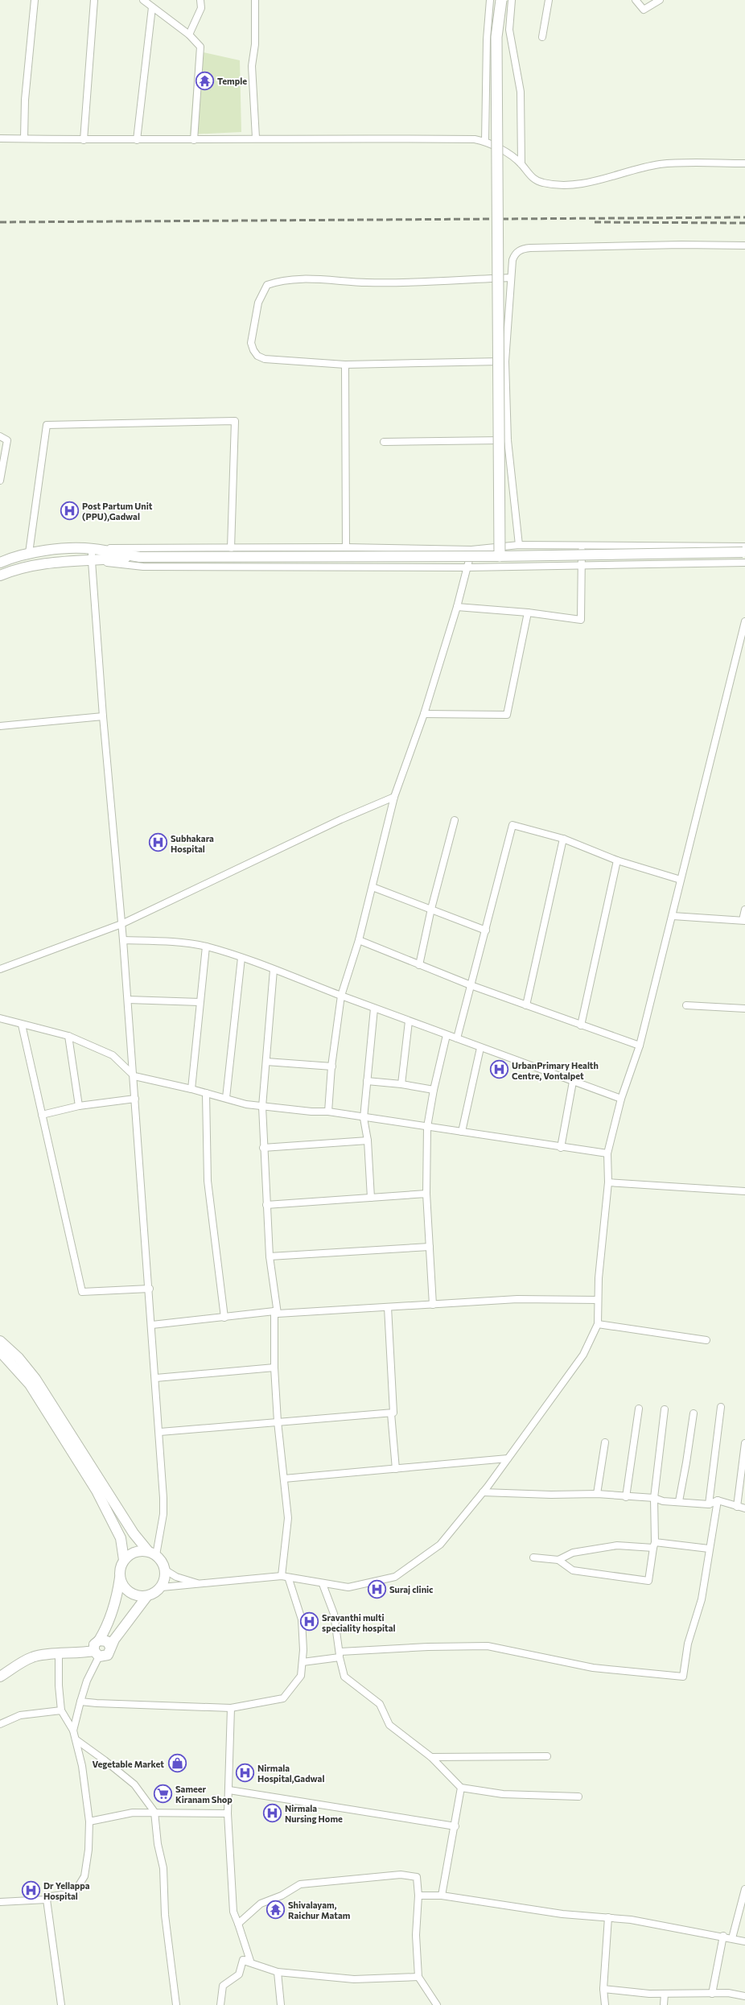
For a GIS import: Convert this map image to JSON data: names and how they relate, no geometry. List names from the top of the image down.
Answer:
{
  "places": {
    "temple": ["Temple", "Shivalayam, Raichur Matam"],
    "hospital": [
      "Post Partum Unit (PPU),Gadwal",
      "Subhakara Hospital",
      "UrbanPrimary Health Centre, Vontalpet",
      "Suraj clinic",
      "Sravanthi multi speciality hospital",
      "Nirmala Hospital,Gadwal",
      "Nirmala Nursing Home",
      "Dr Yellappa Hospital"
    ],
    "shop": ["Vegetable Market"],
    "supermarket": ["Sameer Kiranam Shop"]
  }
}
